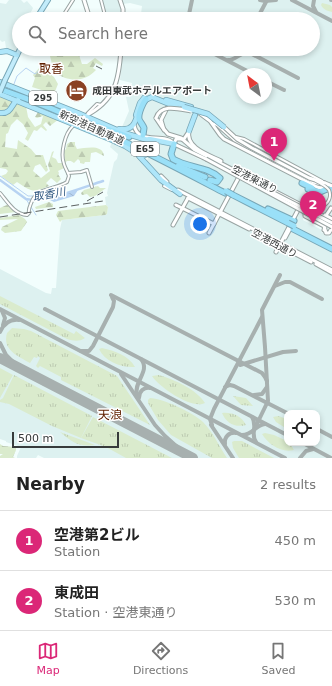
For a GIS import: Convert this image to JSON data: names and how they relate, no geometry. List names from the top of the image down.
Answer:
{
  "streets": {
    "highway": ["295", "新空港自動車道", "E65"],
    "street": ["空港東通り", "空港西通り"]
  },
  "crossings": [
    ["295", "新空港自動車道"],
    ["295", "E65"],
    ["295", "空港西通り"],
    ["新空港自動車道", "E65"]
  ],
  "districts": ["取香", "天浪"],
  "water": ["取香川"],
  "places": {
    "hotel": ["成田東武ホテルエアポート"]
  },
  "scale_bar": "500 m",
  "north": "top left",
  "page": {
    "search": "Search here",
    "pins": ["1", "2"],
    "scale": "500 m",
    "heading": ["Nearby", "2 results"],
    "list": [
      {
        "mark": "1",
        "name": "空港第2ビル",
        "note": "Station",
        "value": "450 m"
      },
      {
        "mark": "2",
        "name": "東成田",
        "note": "Station · 空港東通り",
        "value": "530 m"
      }
    ],
    "nav": ["Map", "Directions", "Saved"]
  }
}
